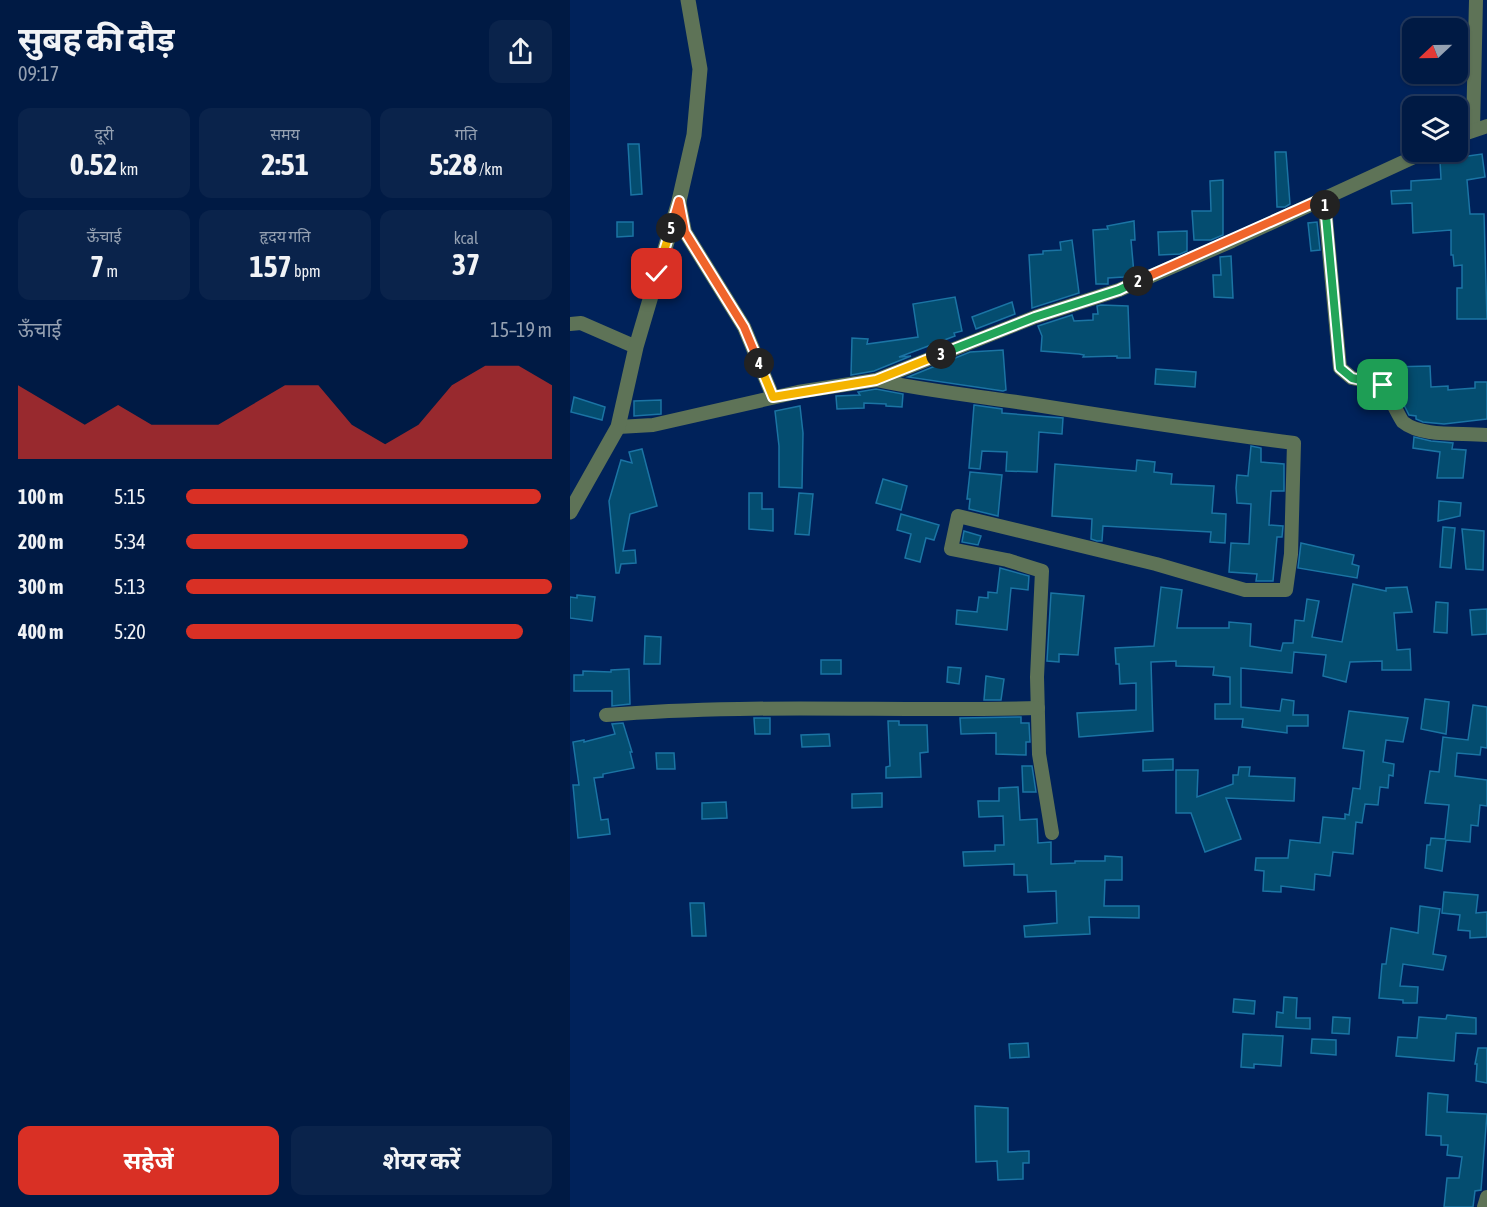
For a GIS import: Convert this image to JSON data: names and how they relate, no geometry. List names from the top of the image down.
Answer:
{
  "north": "left",
  "page": {
    "heading": ["सुबह की दौड़", "09:17"],
    "stats": [
      ["दूरी", "0.52 km"],
      ["समय", "2:51"],
      ["गति", "5:28 /km"],
      ["ऊँचाई", "7 m"],
      ["हृदय गति", "157 bpm"],
      ["kcal", "37"]
    ],
    "pins": [
      "1",
      "5",
      "2",
      "3",
      "4"
    ],
    "chart": ["ऊँचाई", "15–19 m"],
    "list": [
      {
        "name": "100 m",
        "note": "5:15"
      },
      {
        "name": "200 m",
        "note": "5:34"
      },
      {
        "name": "300 m",
        "note": "5:13"
      },
      {
        "name": "400 m",
        "note": "5:20"
      }
    ],
    "buttons": ["सहेजें", "शेयर करें"]
  }
}
